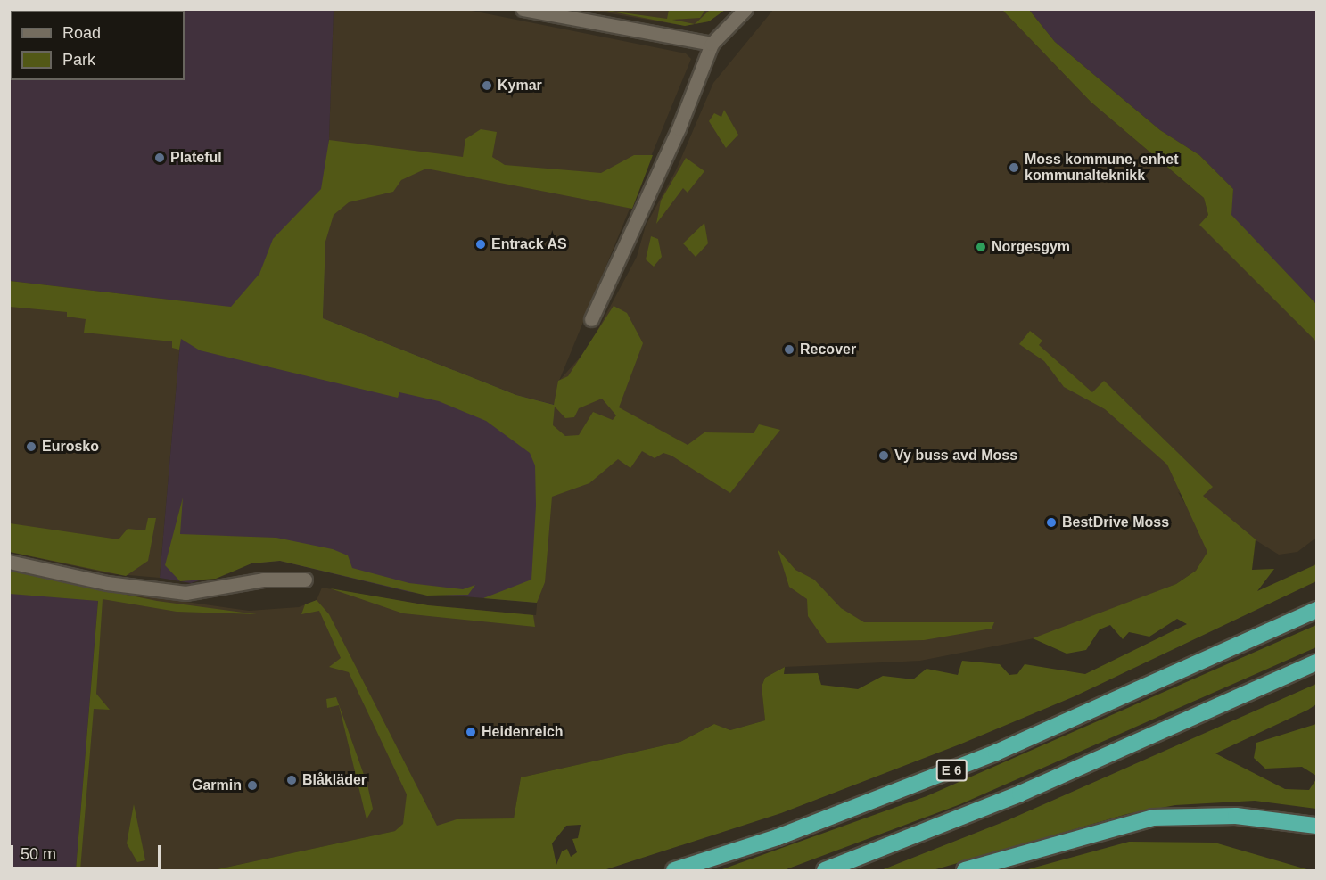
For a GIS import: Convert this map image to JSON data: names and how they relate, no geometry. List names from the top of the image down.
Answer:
{
  "streets": {
    "highway": ["E 6"]
  },
  "places": [
    "Kymar",
    "Plateful",
    "Moss kommune, enhet kommunalteknikk",
    "Entrack AS",
    "Norgesgym",
    "Recover",
    "Eurosko",
    "Vy buss avd Moss",
    "BestDrive Moss",
    "Heidenreich",
    "Blåkläder",
    "Garmin"
  ],
  "legend": ["Road", "Park"],
  "scale_bar": "50 m"
}
